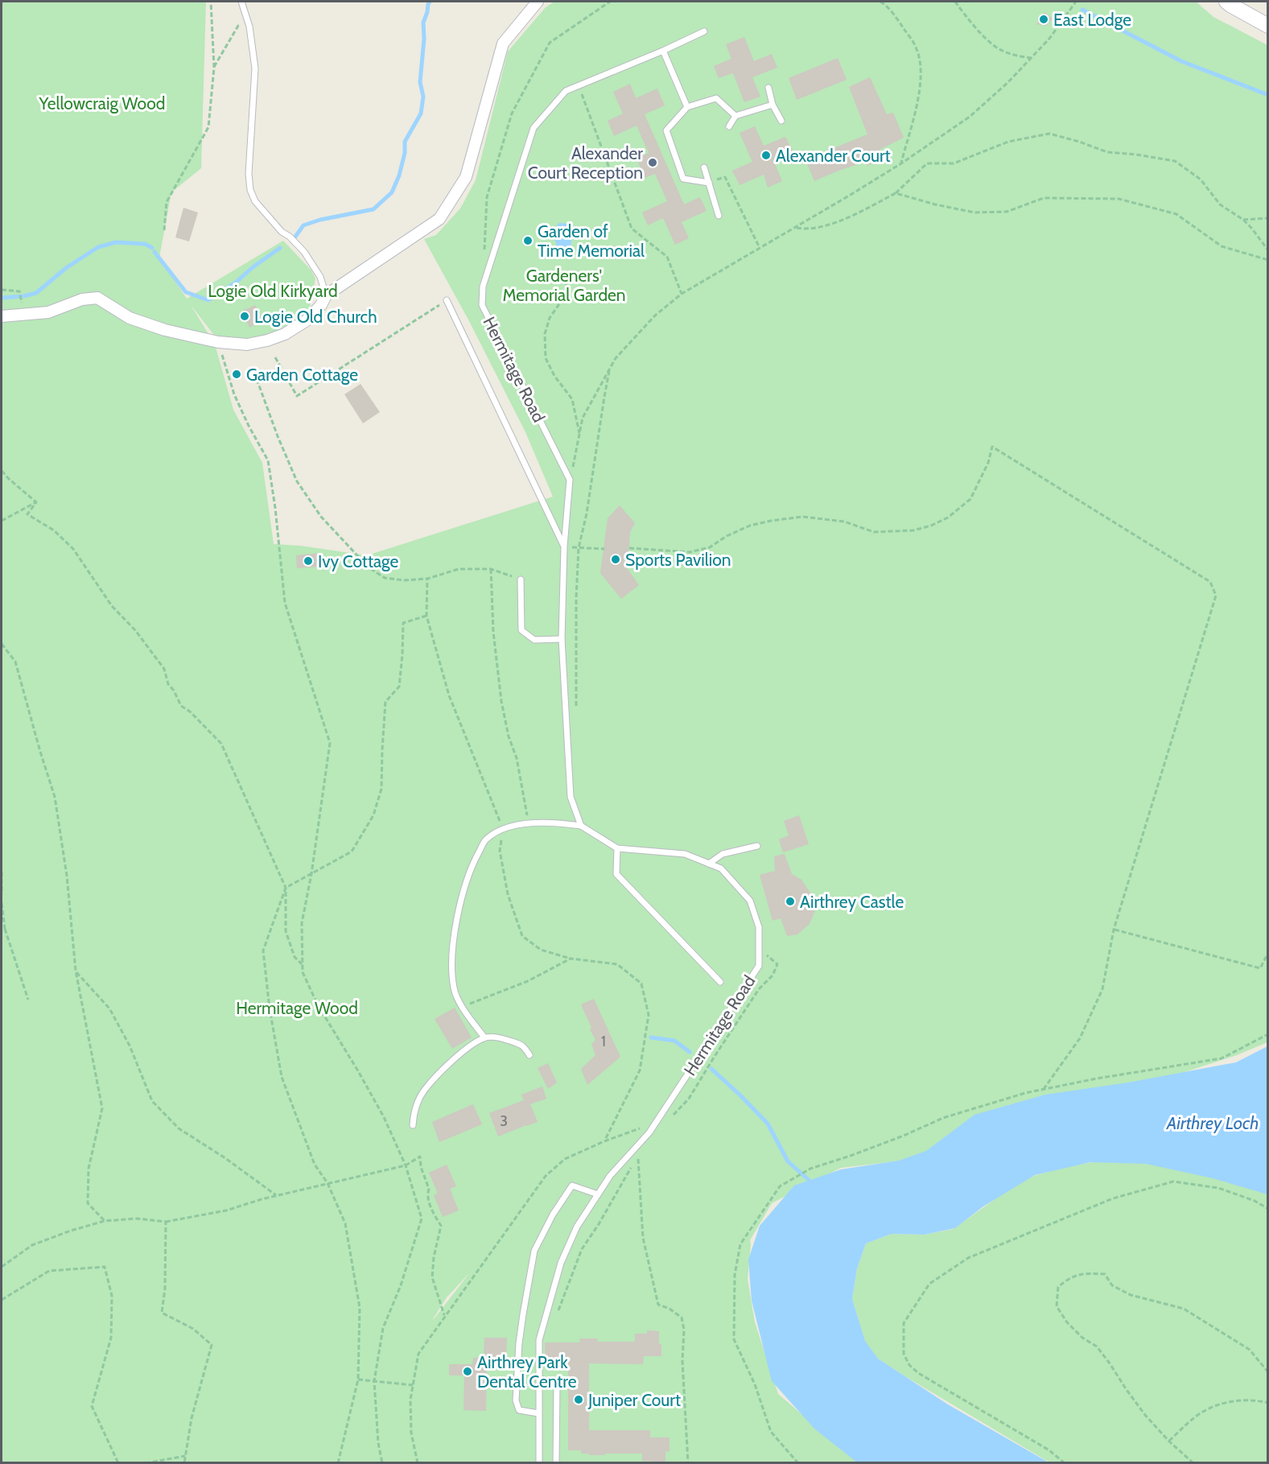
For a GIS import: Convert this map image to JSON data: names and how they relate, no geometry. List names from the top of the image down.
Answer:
{
  "streets": {
    "lane": ["Hermitage Road"]
  },
  "water": ["Airthrey Loch"],
  "parks": [
    "Yellowcraig Wood",
    "Gardeners' Memorial Garden",
    "Logie Old Kirkyard",
    "Hermitage Wood"
  ],
  "places": [
    "East Lodge",
    "Alexander Court",
    "Alexander Court Reception",
    "Garden of Time Memorial",
    "Logie Old Church",
    "Garden Cottage",
    "Sports Pavilion",
    "Ivy Cottage",
    "Airthrey Castle",
    "Airthrey Park Dental Centre",
    "Juniper Court"
  ],
  "house_numbers": ["1", "3"]
}
